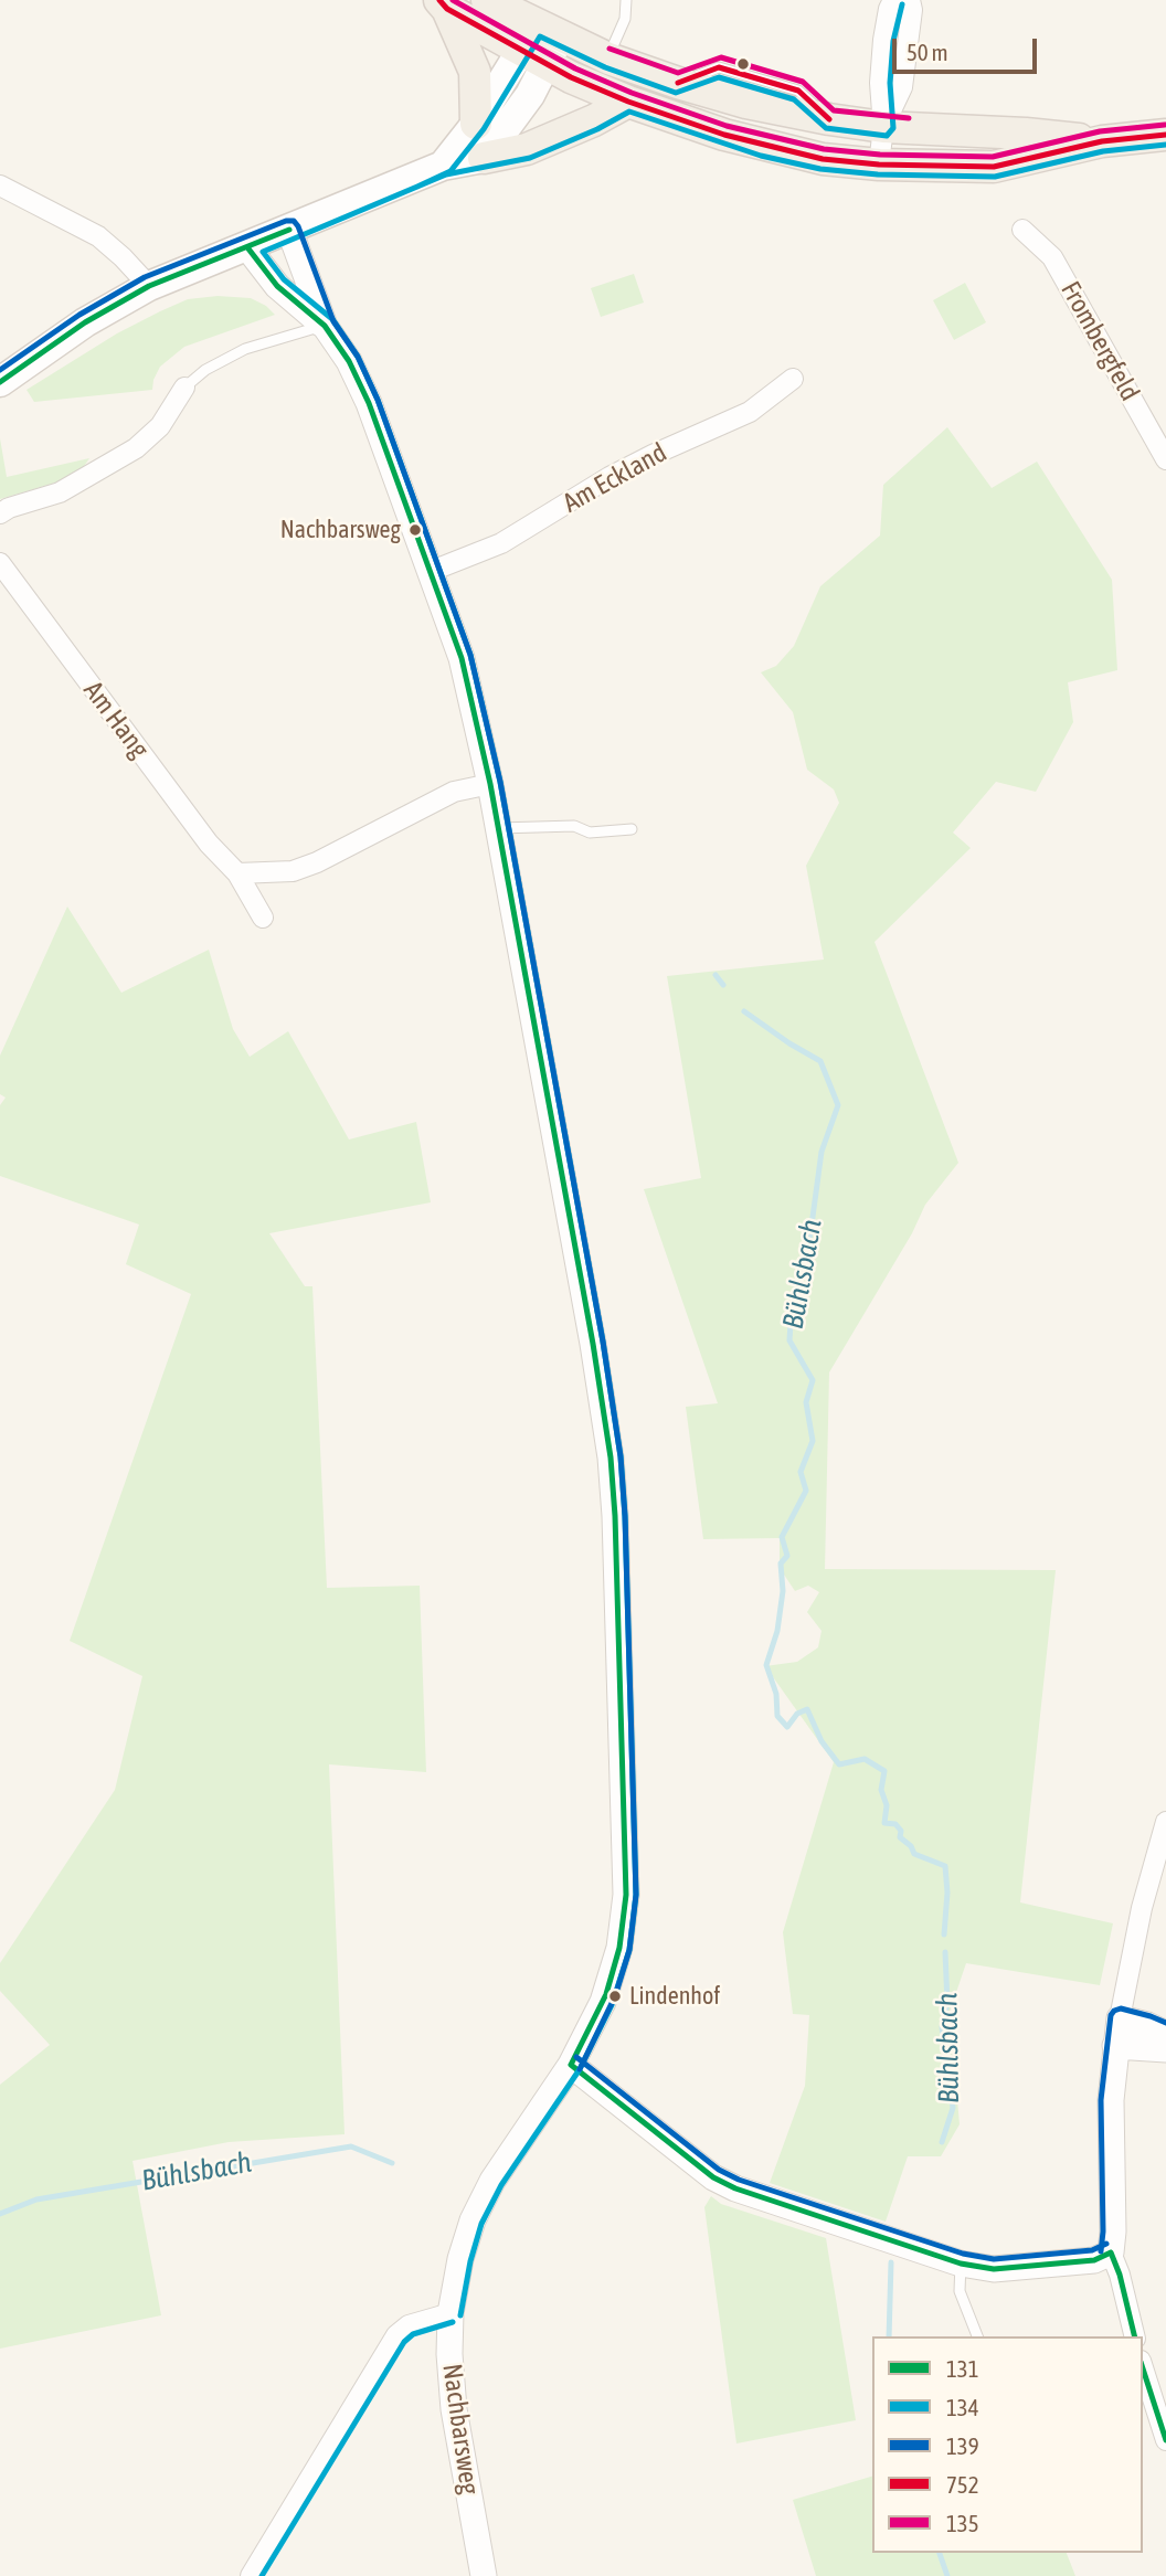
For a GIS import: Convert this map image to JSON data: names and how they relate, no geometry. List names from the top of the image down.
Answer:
{
  "streets": {
    "street": [
      "Frombergfeld",
      "Am Eckland",
      "Am Hang",
      "Nachbarsweg"
    ]
  },
  "crossings": [
    ["Am Eckland", "Nachbarsweg"]
  ],
  "water": ["Bühlsbach"],
  "places": ["Nachbarsweg", "Lindenhof"],
  "lines": [
    "transit line 752",
    "transit line 135",
    "transit line 134",
    "transit line 139",
    "transit line 131"
  ],
  "legend": [
    "131",
    "134",
    "139",
    "752",
    "135"
  ],
  "scale_bar": "50 m"
}
